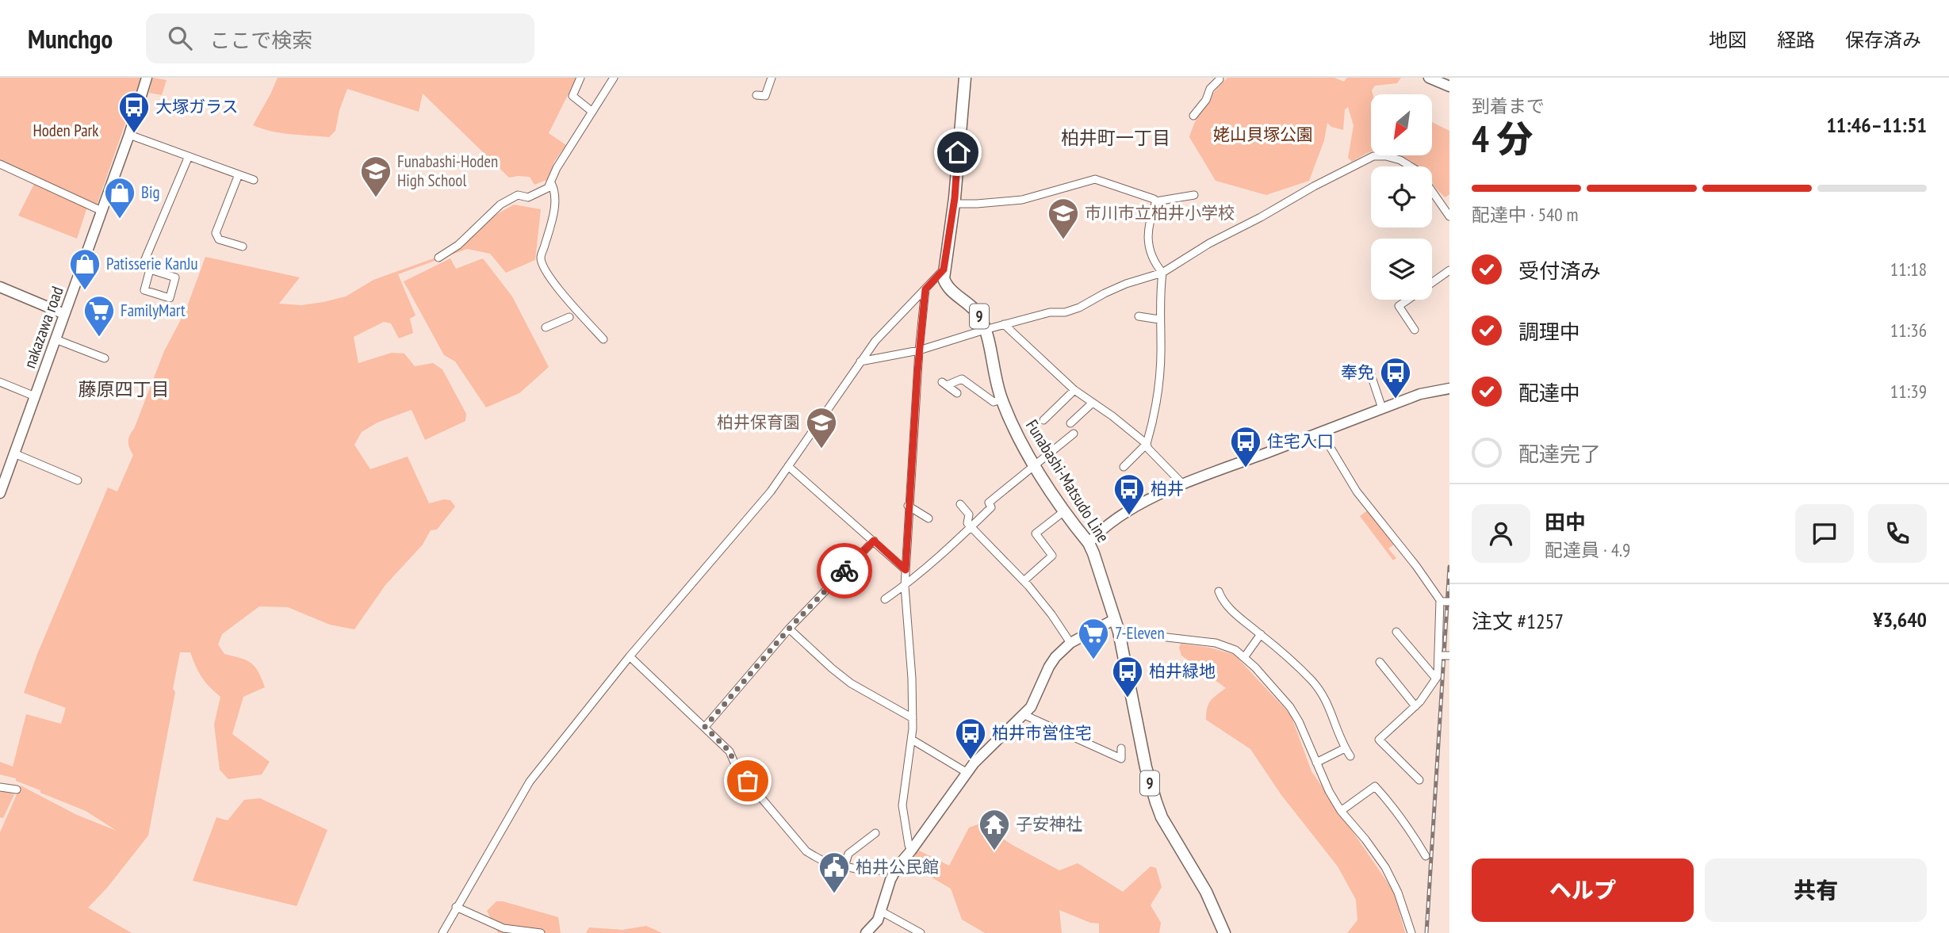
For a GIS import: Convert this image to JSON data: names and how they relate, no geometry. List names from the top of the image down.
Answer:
{
  "streets": {
    "main road": ["9", "Funabashi-Matsudo Line"],
    "street": ["nakazawa road"]
  },
  "districts": ["柏井町一丁目", "藤原四丁目"],
  "parks": ["Hoden Park", "姥山貝塚公園"],
  "places": {
    "bus stop": [
      "大塚ガラス",
      "奉免",
      "住宅入口",
      "柏井",
      "柏井緑地",
      "柏井市営住宅"
    ],
    "school or university": ["Funabashi-Hoden High School", "市川市立柏井小学校", "柏井保育園"],
    "shop": ["Big", "Patisserie KanJu"],
    "supermarket": ["FamilyMart", "7-Eleven"],
    "temple": ["子安神社"],
    "public building": ["柏井公民館"]
  },
  "north": "bottom left",
  "page": {
    "header": "Munchgo",
    "search": "ここで検索",
    "nav": ["地図", "経路", "保存済み"],
    "heading": ["4 分", "到着まで", "11:46–11:51"],
    "panel": [
      "田中",
      "配達員 · 4.9",
      "注文 #1257",
      "¥3,640"
    ],
    "bar": "配達中 · 540 m",
    "list": [
      ["受付済み", "11:18"],
      ["調理中", "11:36"],
      ["配達中", "11:39"],
      "配達完了"
    ],
    "buttons": ["ヘルプ", "共有"]
  }
}
